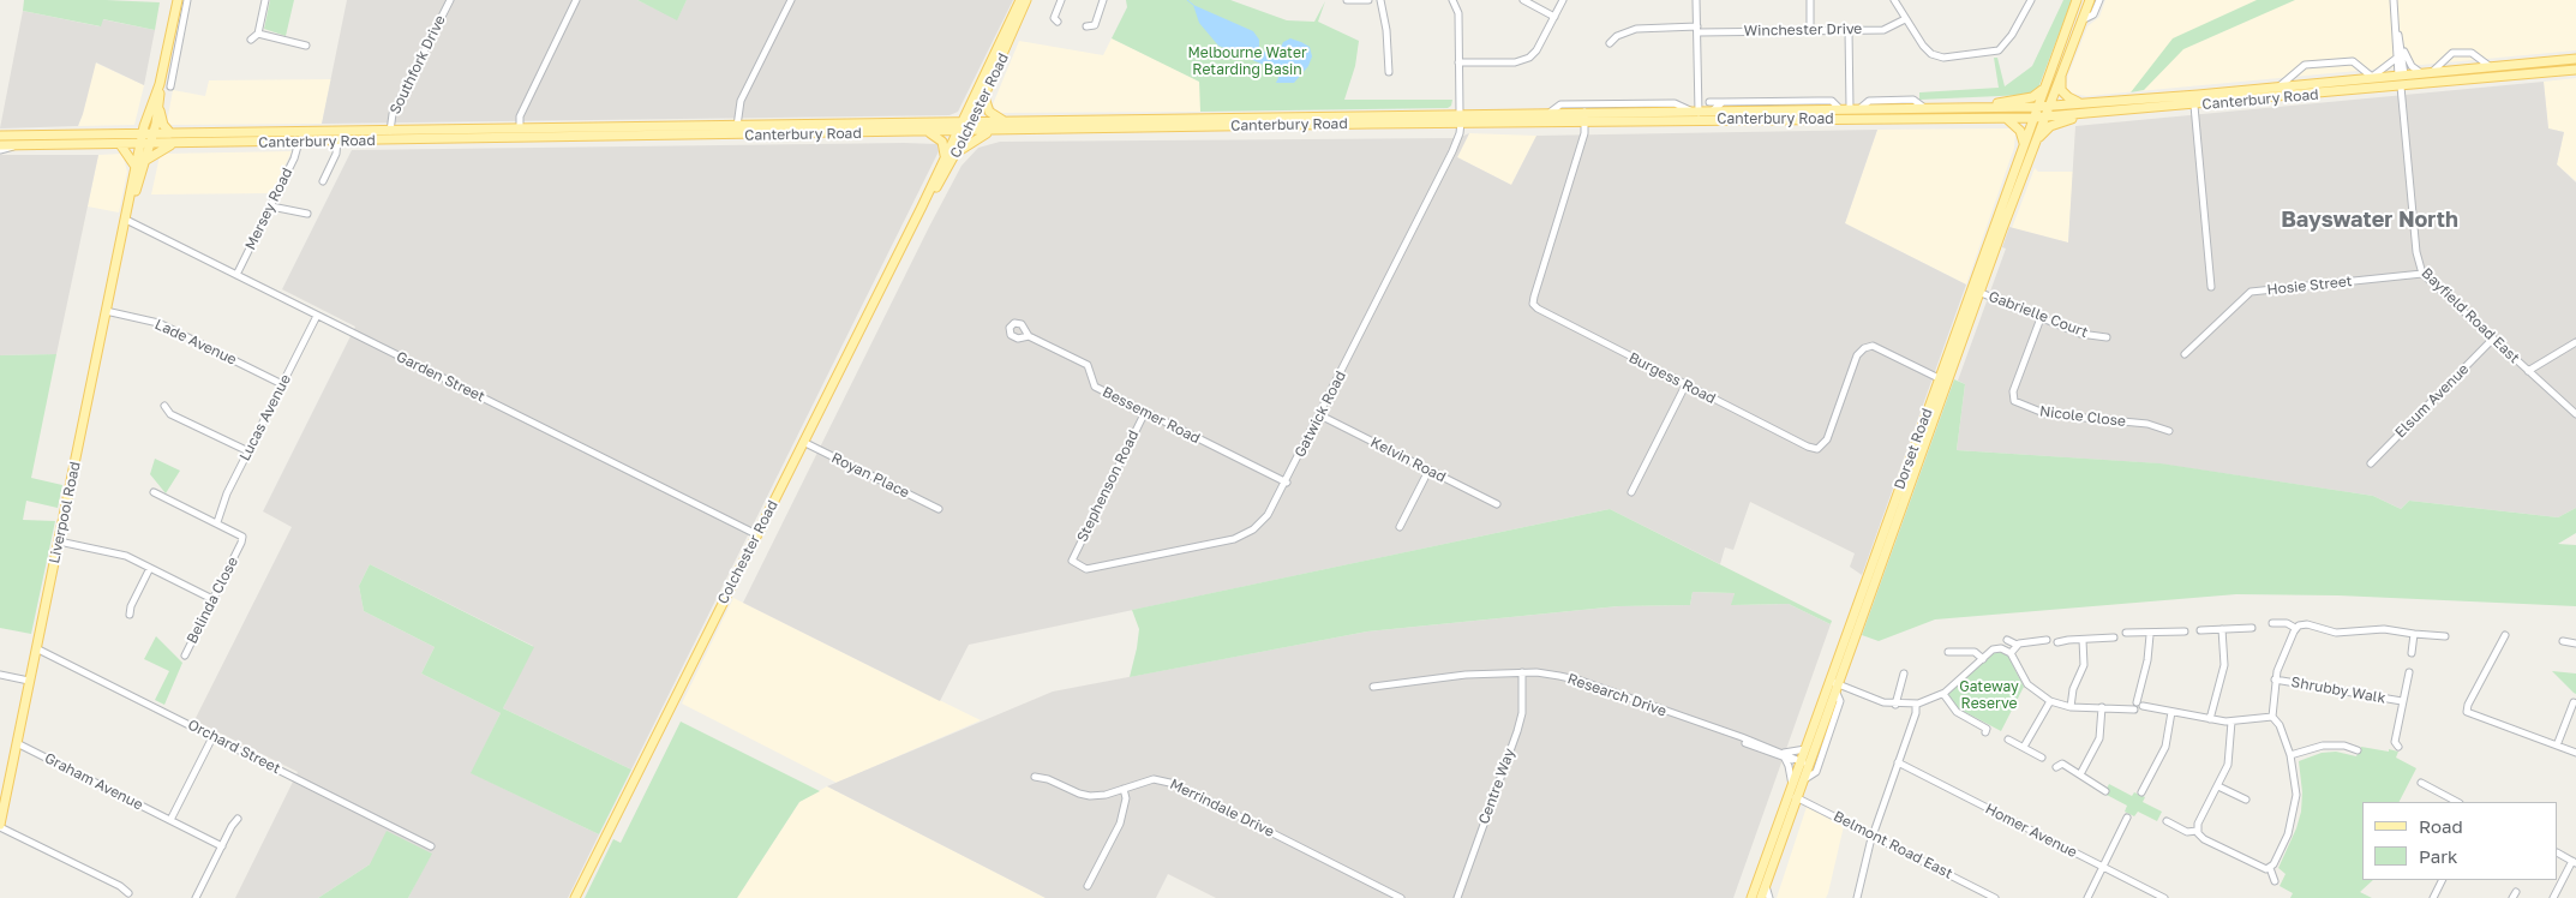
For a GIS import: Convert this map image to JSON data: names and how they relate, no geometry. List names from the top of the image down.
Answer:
{
  "streets": {
    "main road": [
      "Canterbury Road",
      "Colchester Road",
      "Dorset Road",
      "Liverpool Road"
    ],
    "street": [
      "Winchester Drive",
      "Southfork Drive",
      "Mersey Road",
      "Hosie Street",
      "Gabrielle Court",
      "Bayfield Road East",
      "Lade Avenue",
      "Garden Street",
      "Burgess Road",
      "Elsum Avenue",
      "Gatwick Road",
      "Bessemer Road",
      "Nicole Close",
      "Lucas Avenue",
      "Kelvin Road",
      "Royan Place",
      "Stephenson Road",
      "Belinda Close",
      "Shrubby Walk",
      "Research Drive",
      "Orchard Street",
      "Graham Avenue",
      "Centre Way",
      "Merrindale Drive",
      "Homer Avenue",
      "Belmont Road East"
    ]
  },
  "crossings": [
    ["Southfork Drive", "Canterbury Road"],
    ["Canterbury Road", "Colchester Road"],
    ["Canterbury Road", "Mersey Road"],
    ["Canterbury Road", "Bayfield Road East"],
    ["Canterbury Road", "Burgess Road"],
    ["Canterbury Road", "Gatwick Road"],
    ["Canterbury Road", "Dorset Road"],
    ["Canterbury Road", "Liverpool Road"],
    ["Colchester Road", "Garden Street"],
    ["Colchester Road", "Royan Place"],
    ["Mersey Road", "Garden Street"],
    ["Hosie Street", "Bayfield Road East"],
    ["Gabrielle Court", "Nicole Close"],
    ["Gabrielle Court", "Dorset Road"],
    ["Bayfield Road East", "Elsum Avenue"],
    ["Lade Avenue", "Lucas Avenue"],
    ["Lade Avenue", "Liverpool Road"],
    ["Garden Street", "Lucas Avenue"],
    ["Garden Street", "Liverpool Road"],
    ["Burgess Road", "Dorset Road"],
    ["Gatwick Road", "Bessemer Road"],
    ["Gatwick Road", "Kelvin Road"],
    ["Gatwick Road", "Stephenson Road"],
    ["Bessemer Road", "Stephenson Road"],
    ["Lucas Avenue", "Belinda Close"],
    ["Dorset Road", "Research Drive"],
    ["Dorset Road", "Belmont Road East"],
    ["Liverpool Road", "Orchard Street"],
    ["Liverpool Road", "Graham Avenue"],
    ["Research Drive", "Centre Way"]
  ],
  "districts": ["Bayswater North"],
  "parks": ["Melbourne Water Retarding Basin", "Gateway Reserve"],
  "legend": ["Road", "Park"]
}
